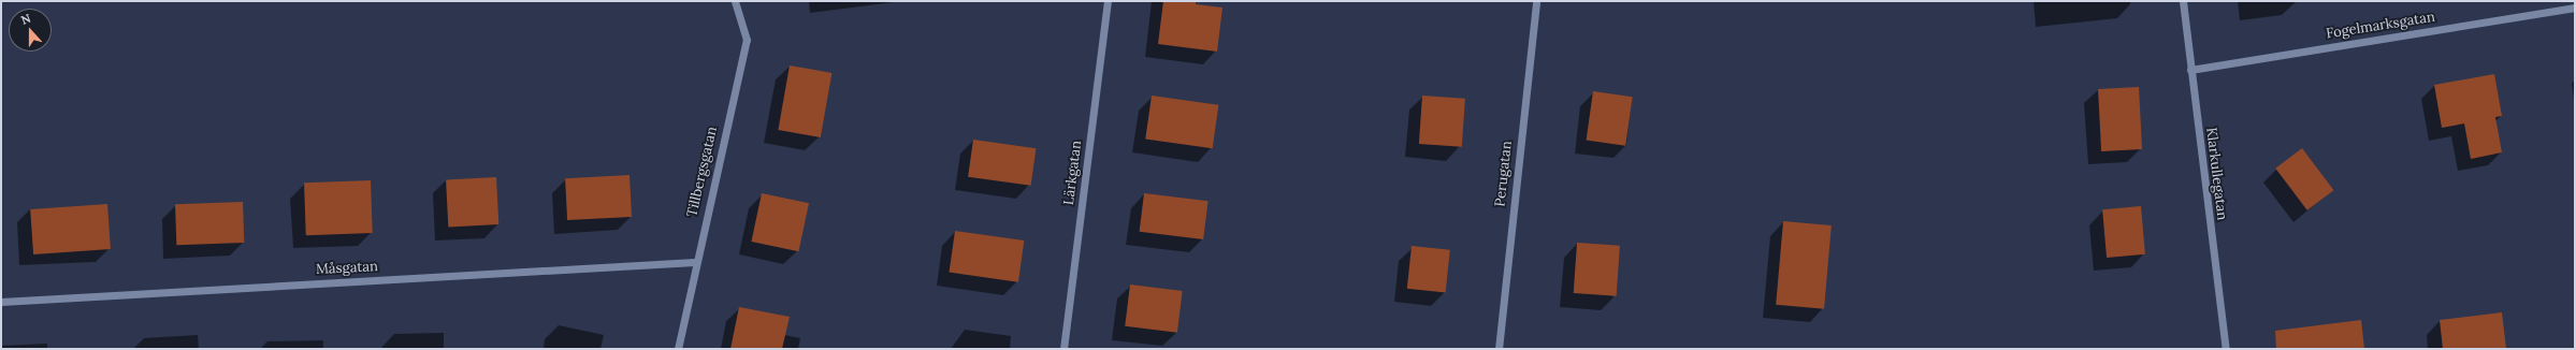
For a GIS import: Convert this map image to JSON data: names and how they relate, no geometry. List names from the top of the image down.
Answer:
{
  "streets": {
    "street": [
      "Fogelmarksgatan",
      "Tillbergsgatan",
      "Lärkgatan",
      "Perugatan",
      "Klarkullegatan",
      "Måsgatan"
    ]
  },
  "crossings": [
    ["Fogelmarksgatan", "Klarkullegatan"],
    ["Tillbergsgatan", "Måsgatan"]
  ],
  "north": "top"
}
